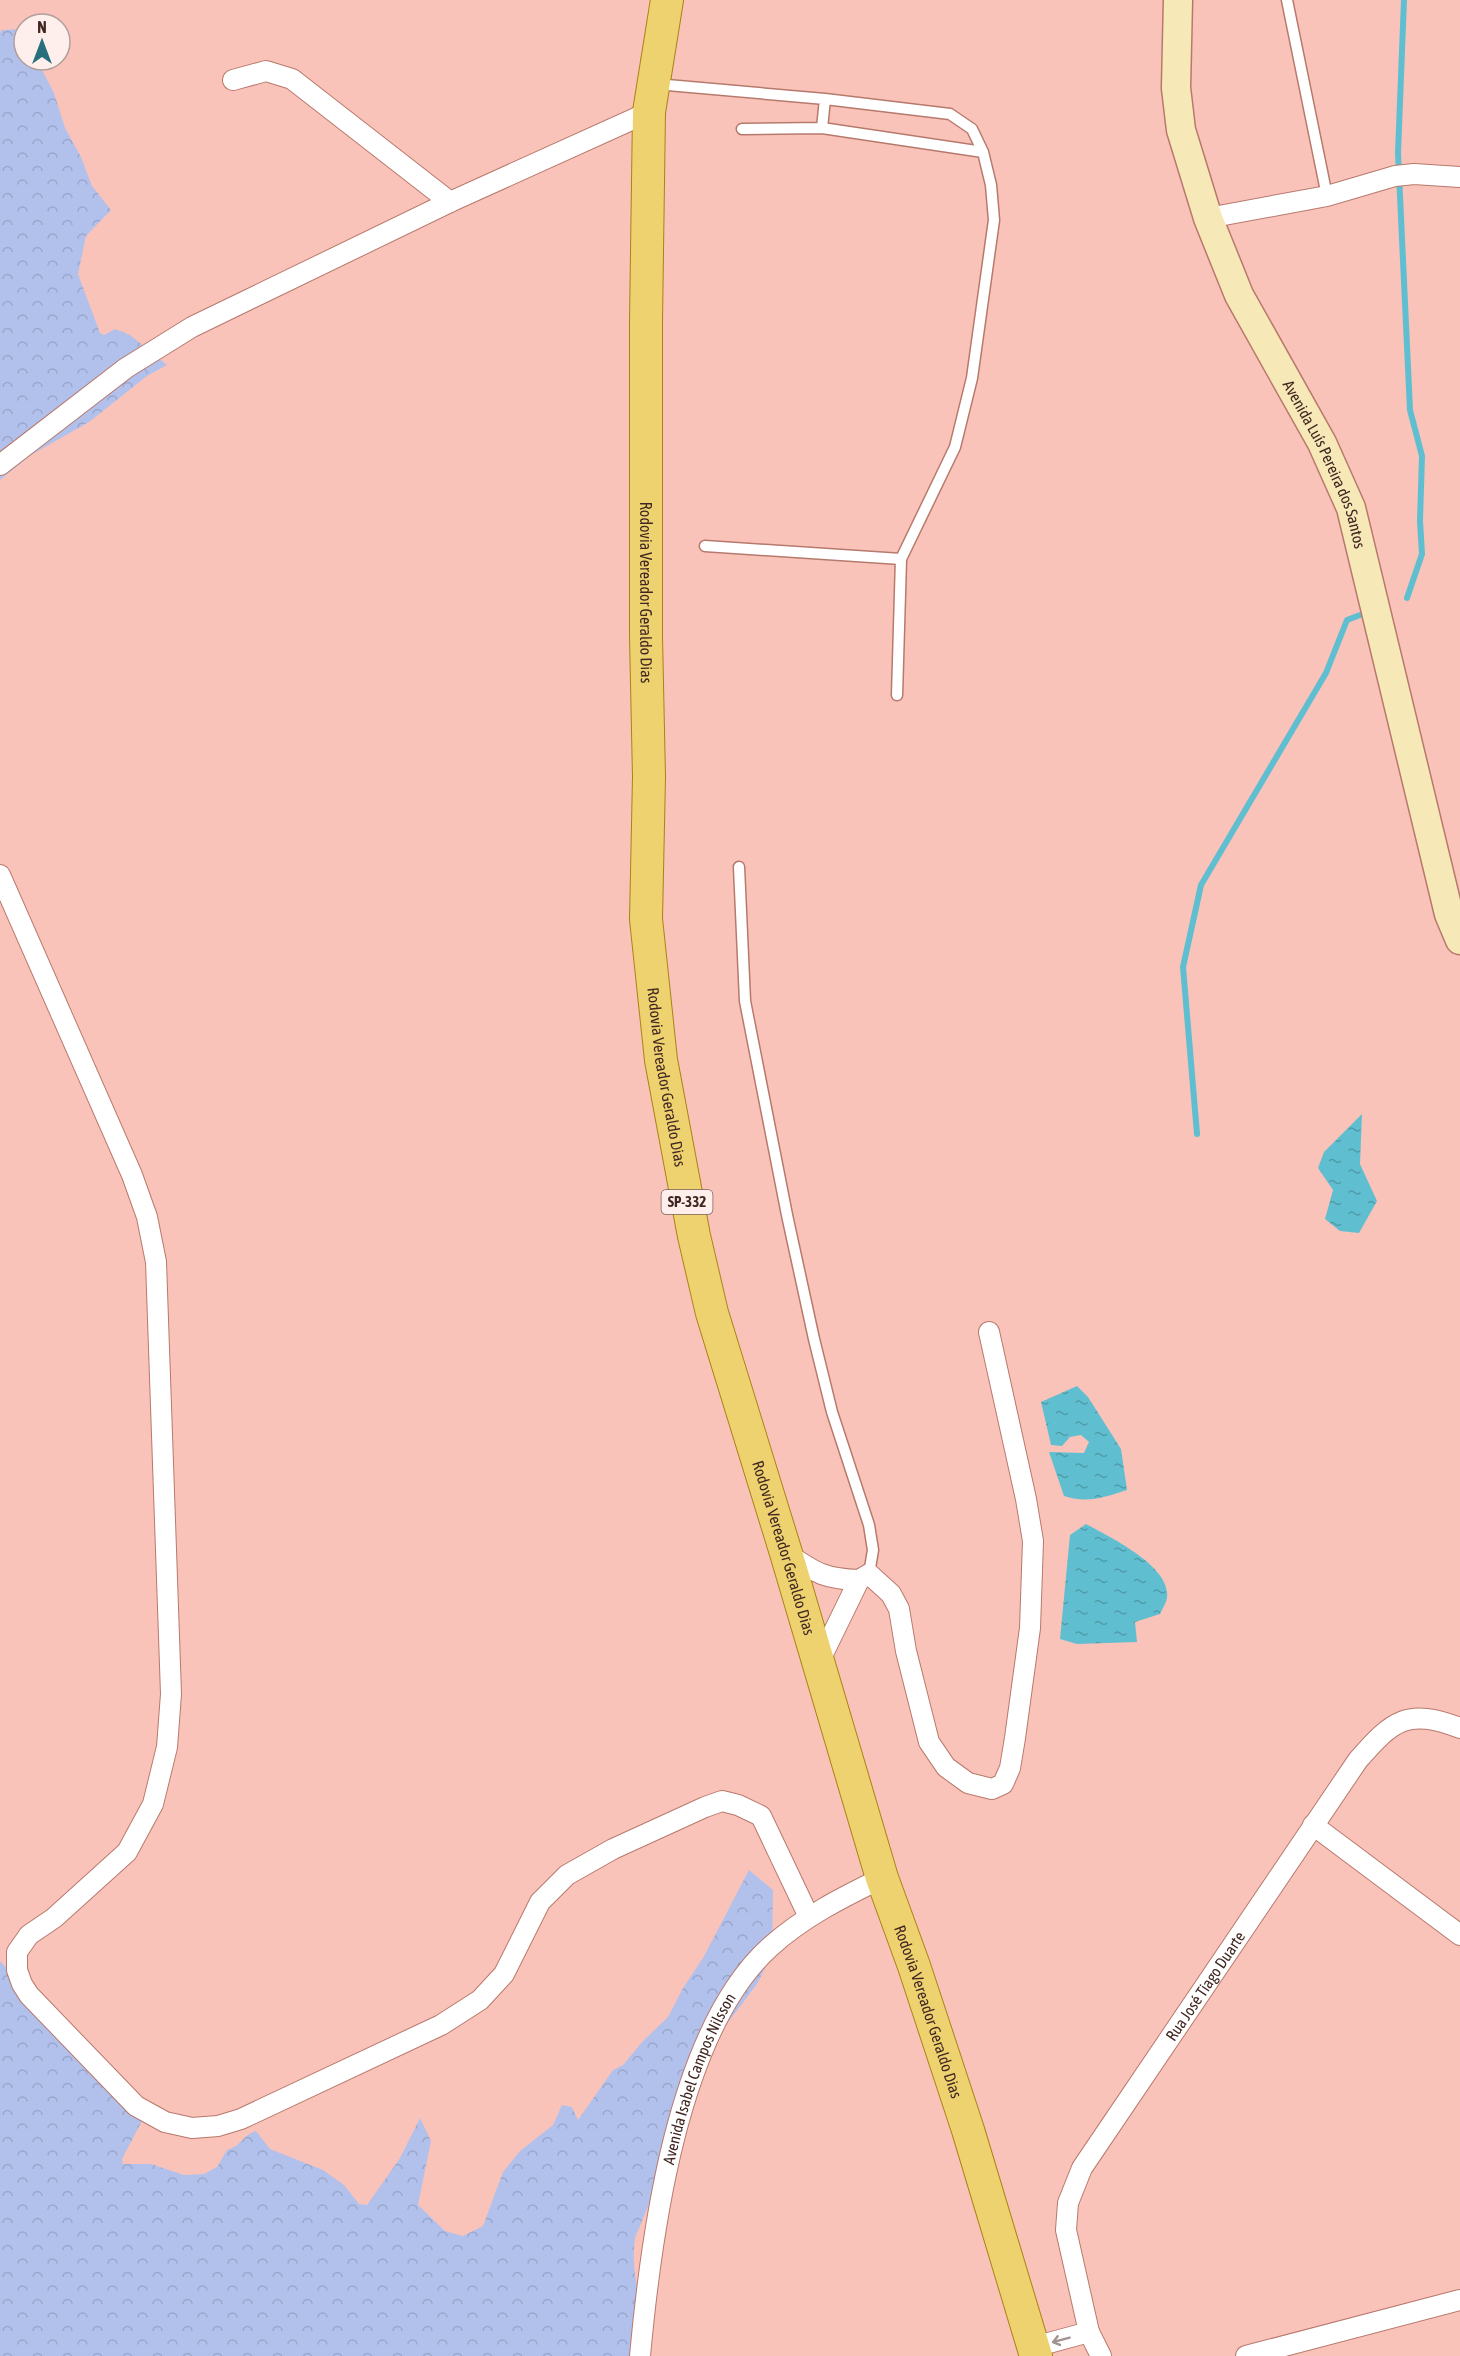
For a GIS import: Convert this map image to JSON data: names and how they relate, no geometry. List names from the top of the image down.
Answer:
{
  "streets": {
    "main road": ["Rodovia Vereador Geraldo Dias", "SP-332"],
    "street": ["Avenida Luís Pereira dos Santos", "Rua José Tiago Duarte", "Avenida Isabel Campos Nilsson"]
  },
  "crossings": [
    ["Rodovia Vereador Geraldo Dias", "Avenida Isabel Campos Nilsson"]
  ],
  "north": "top"
}
